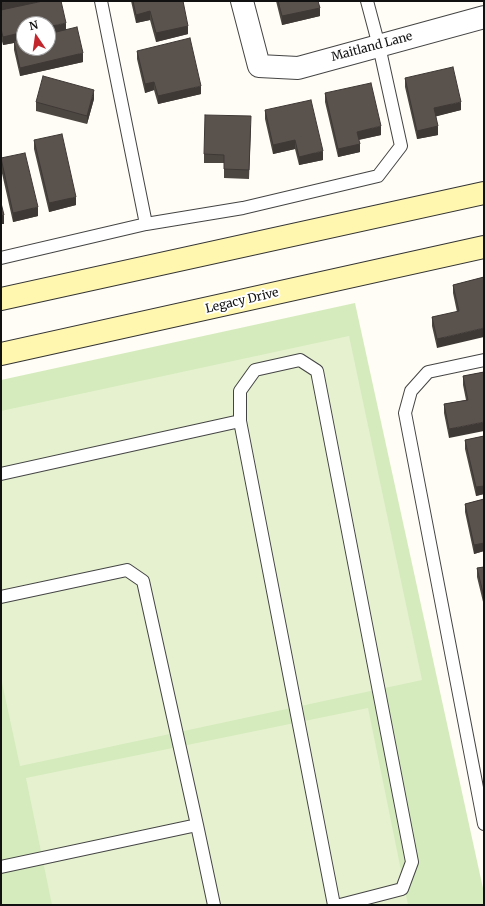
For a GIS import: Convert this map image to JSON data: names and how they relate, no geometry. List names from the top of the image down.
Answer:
{
  "streets": {
    "main road": ["Legacy Drive"],
    "street": ["Maitland Lane"]
  },
  "north": "top"
}
